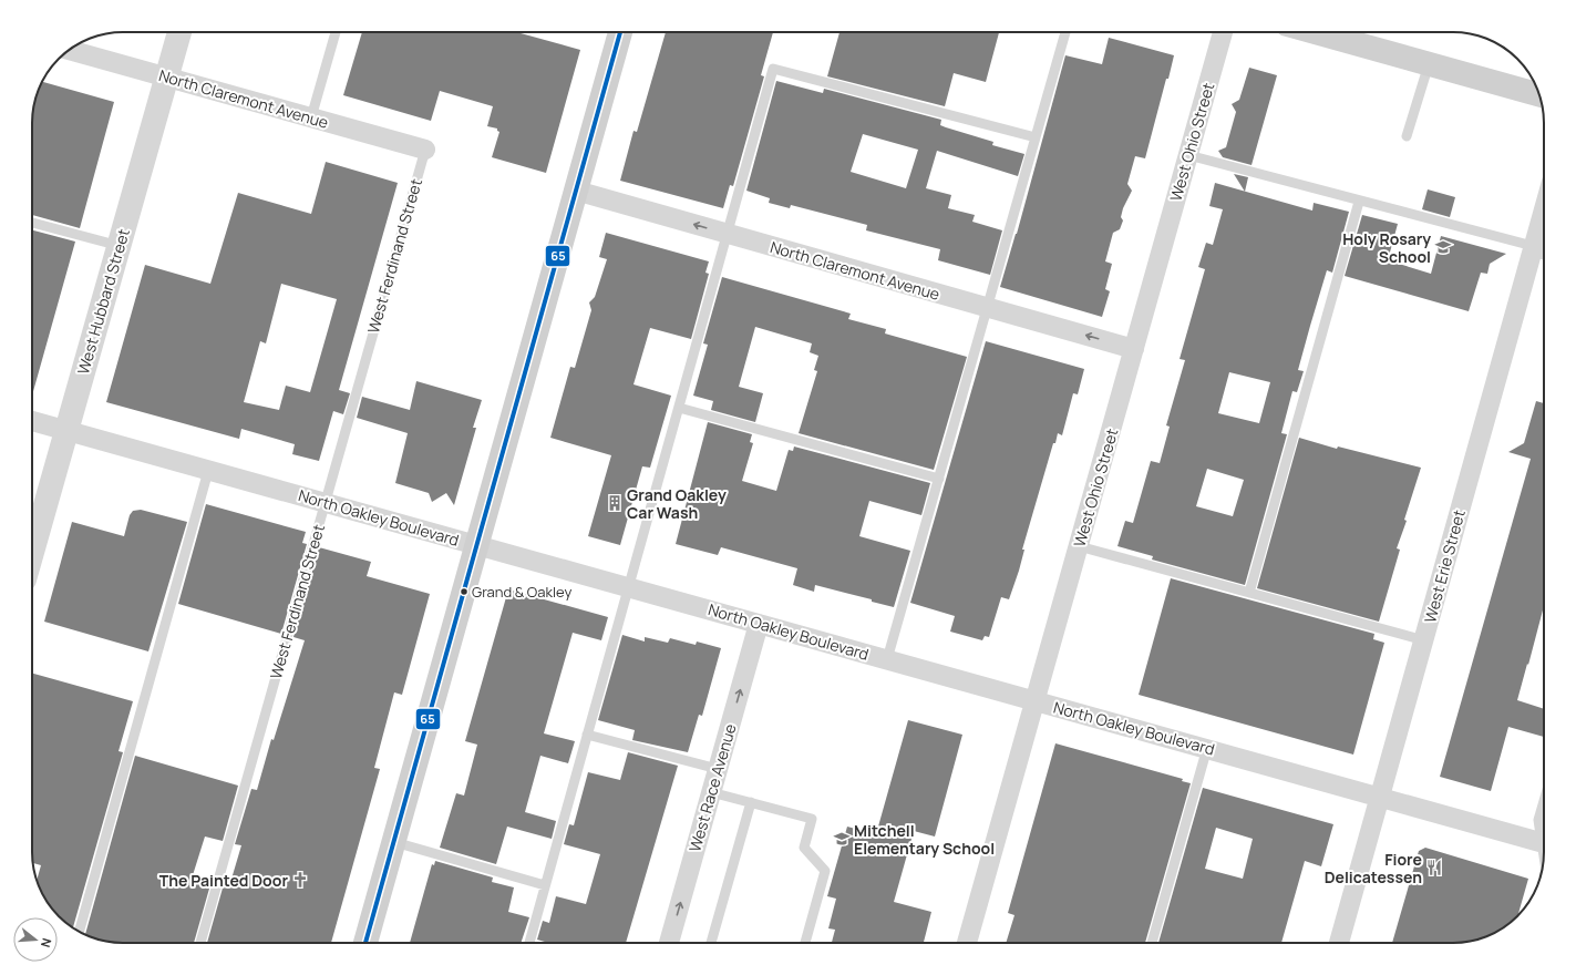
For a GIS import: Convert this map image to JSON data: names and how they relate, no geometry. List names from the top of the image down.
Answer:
{
  "streets": {
    "street": [
      "North Claremont Avenue",
      "West Ohio Street",
      "West Hubbard Street",
      "North Oakley Boulevard",
      "West Erie Street",
      "West Race Avenue"
    ],
    "lane": ["West Ferdinand Street"]
  },
  "crossings": [
    ["North Claremont Avenue", "West Ohio Street"],
    ["North Claremont Avenue", "West Ferdinand Street"],
    ["North Claremont Avenue", "West Hubbard Street"],
    ["West Ohio Street", "North Oakley Boulevard"],
    ["West Ferdinand Street", "North Oakley Boulevard"],
    ["West Hubbard Street", "North Oakley Boulevard"],
    ["North Oakley Boulevard", "West Erie Street"],
    ["North Oakley Boulevard", "West Race Avenue"]
  ],
  "one_way": ["West Race Avenue"],
  "places": {
    "school or university": ["Holy Rosary School", "Mitchell Elementary School"],
    "building": ["Grand Oakley Car Wash"],
    "other": ["Grand & Oakley"],
    "restaurant": ["Fiore Delicatessen"],
    "church": ["The Painted Door"]
  },
  "lines": ["transit line 65"],
  "north": "right"
}
